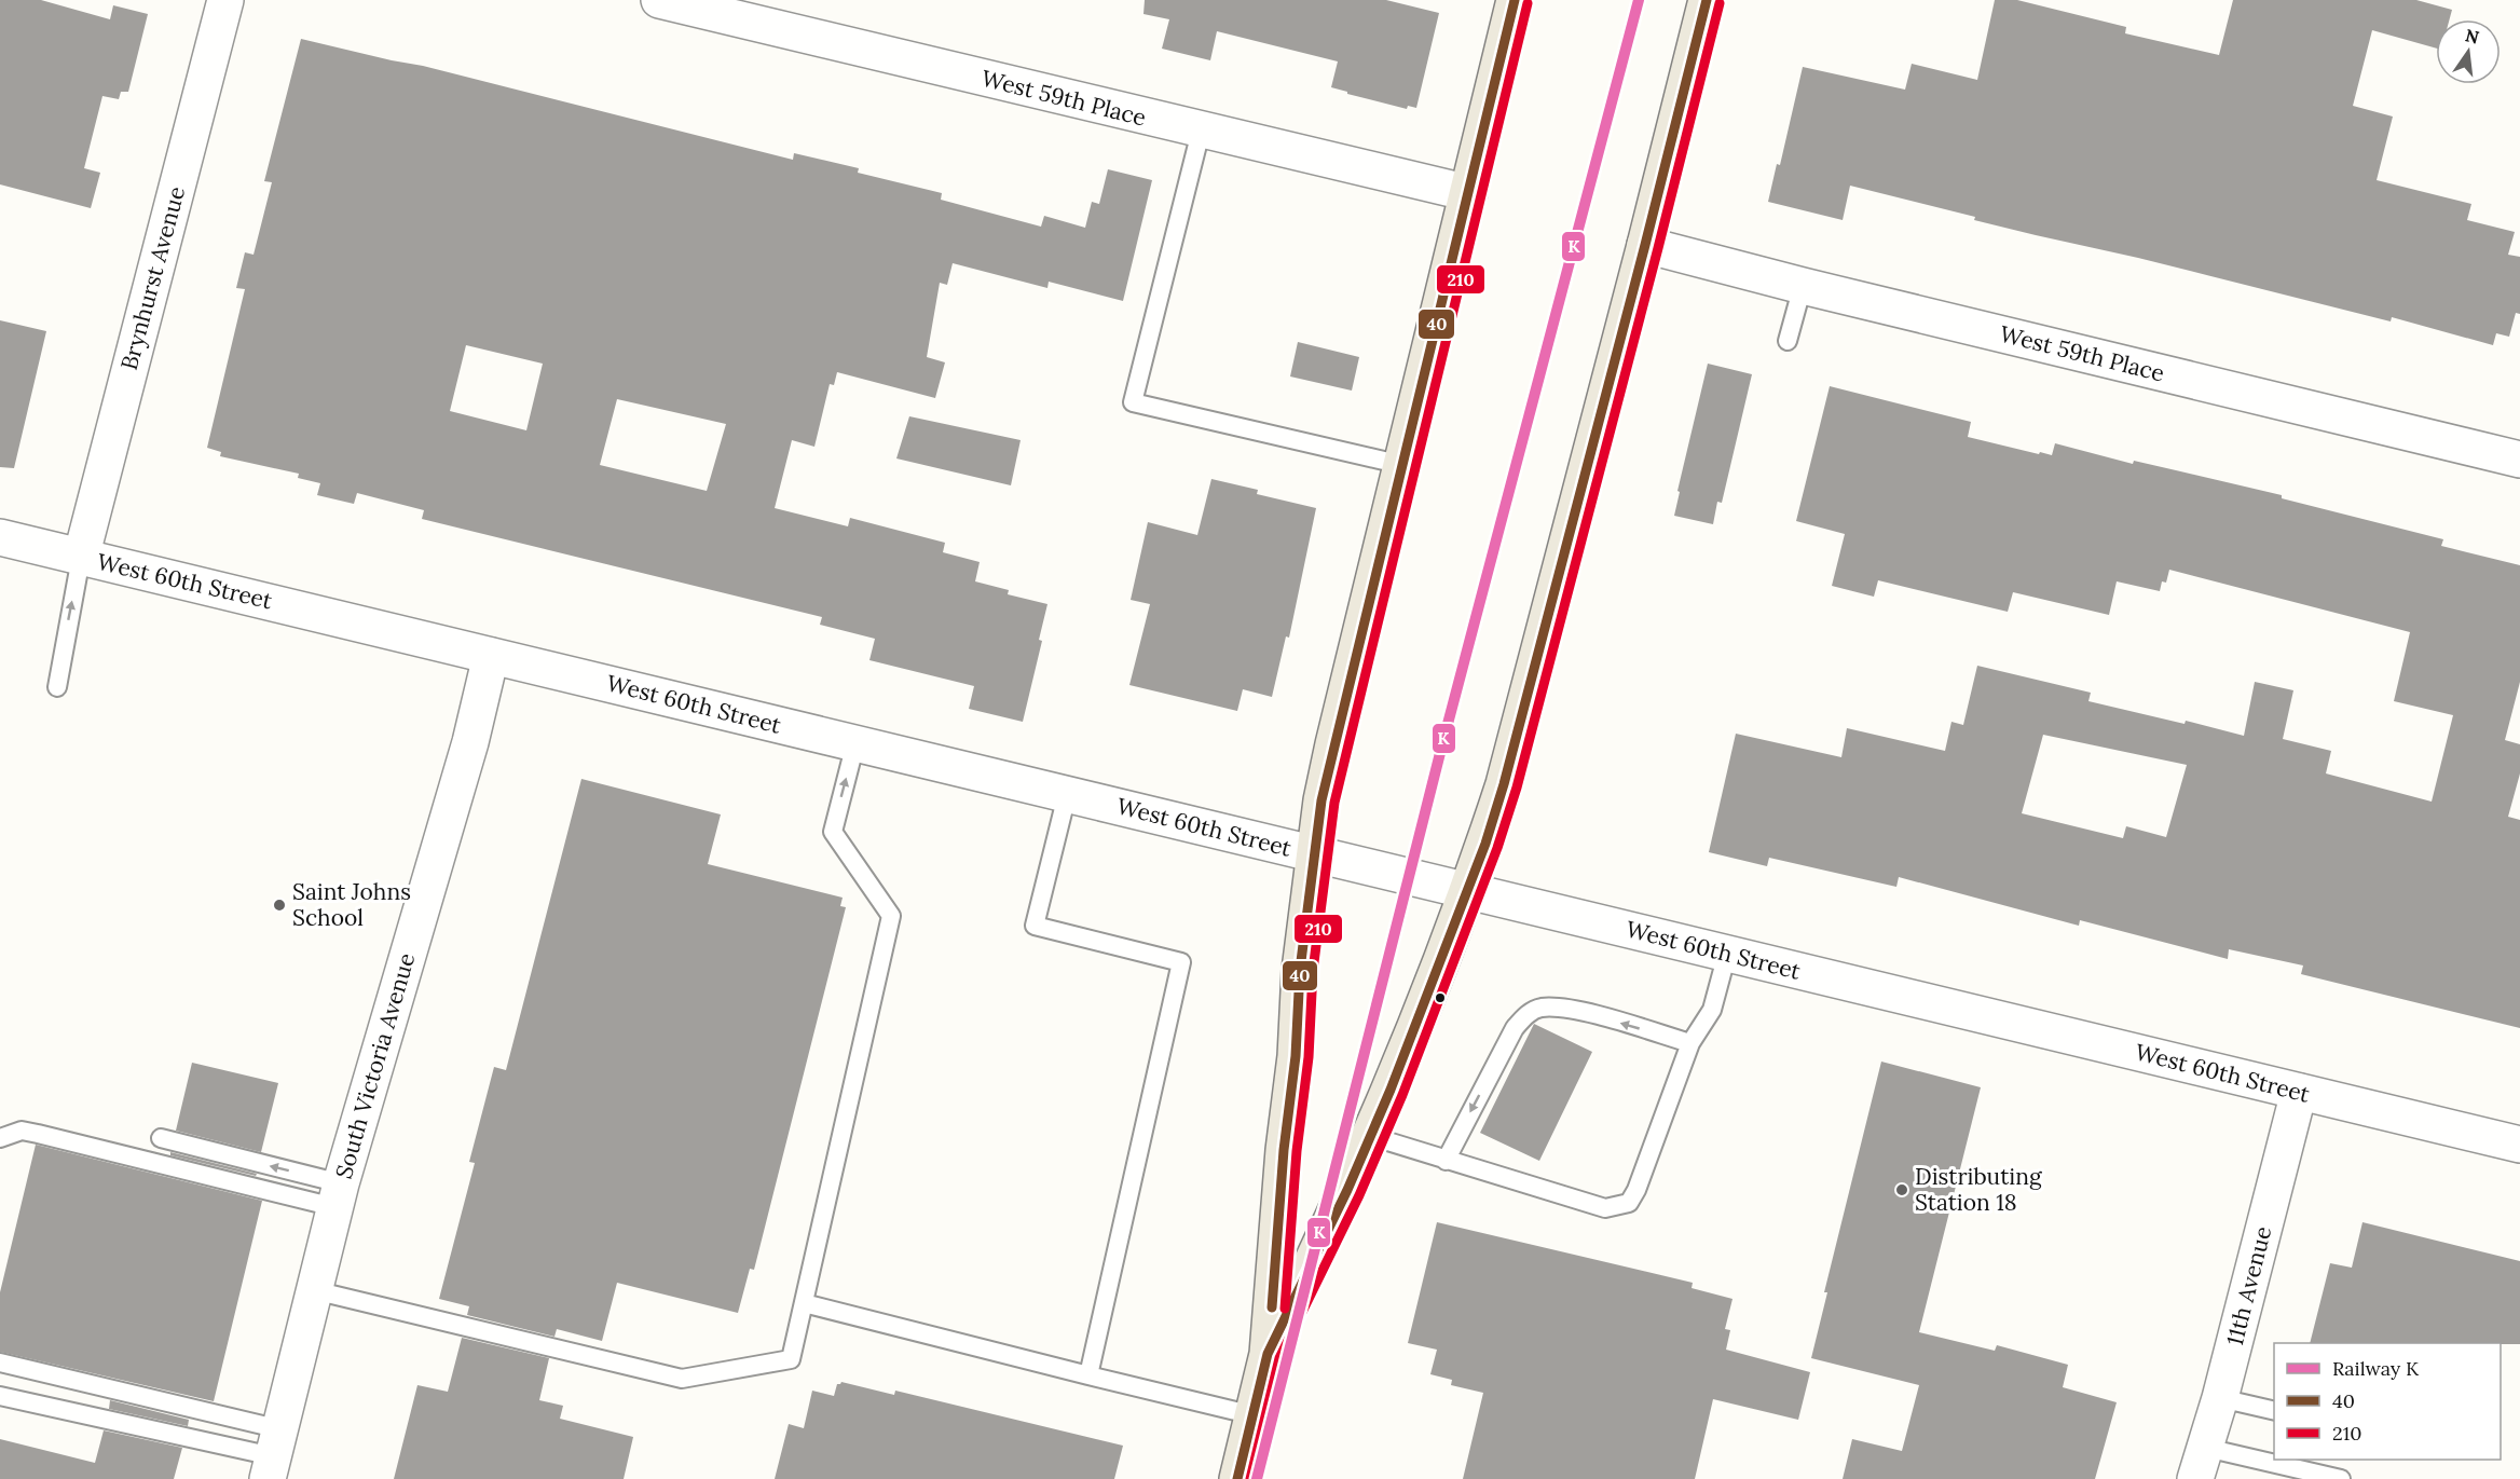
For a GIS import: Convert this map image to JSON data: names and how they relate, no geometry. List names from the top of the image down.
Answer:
{
  "streets": {
    "street": [
      "West 59th Place",
      "Brynhurst Avenue",
      "West 60th Street",
      "South Victoria Avenue",
      "11th Avenue"
    ]
  },
  "crossings": [
    ["Brynhurst Avenue", "West 60th Street"],
    ["West 60th Street", "South Victoria Avenue"],
    ["West 60th Street", "11th Avenue"]
  ],
  "places": ["Saint Johns School", "Distributing Station 18"],
  "lines": ["rail line K", "transit line 40", "transit line 210"],
  "legend": ["Railway K", "40", "210"],
  "north": "top"
}
